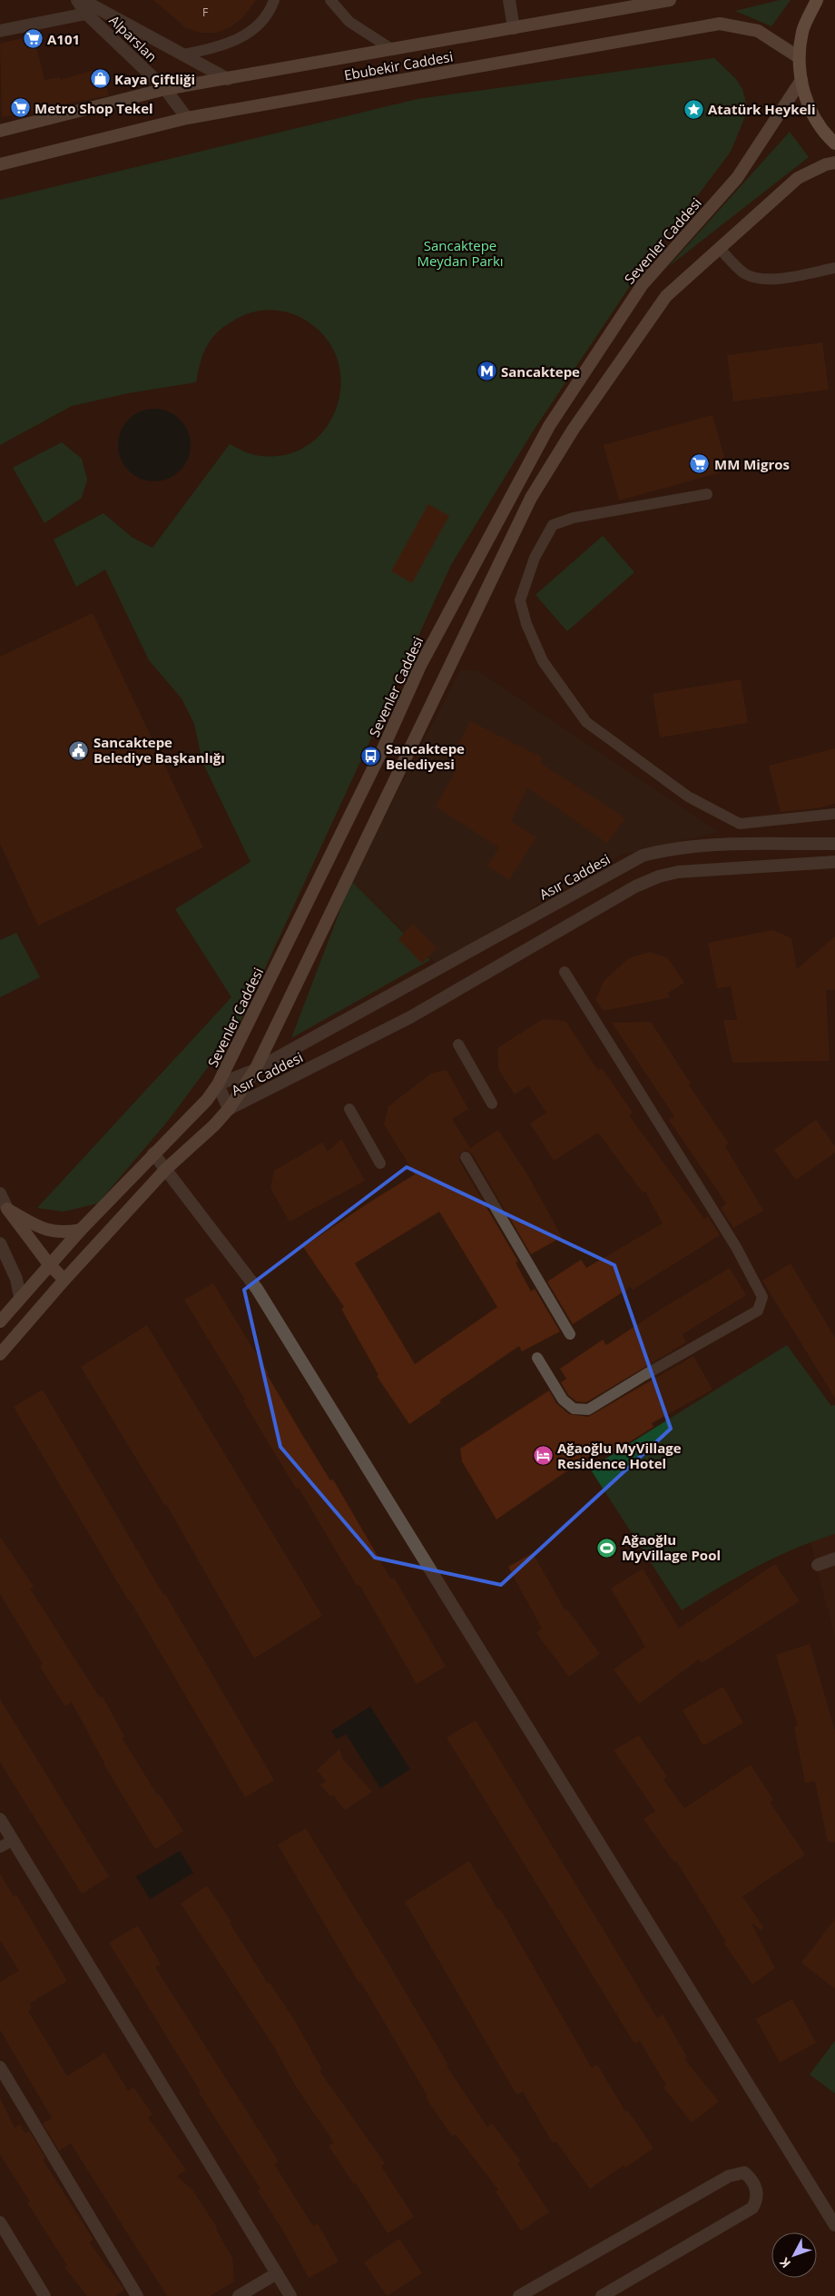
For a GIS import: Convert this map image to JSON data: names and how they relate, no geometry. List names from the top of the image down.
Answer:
{
  "streets": {
    "main road": ["Ebubekir Caddesi", "Sevenler Caddesi"],
    "street": ["Alparslan", "Asır Caddesi"]
  },
  "crossings": [
    ["Alparslan", "Ebubekir Caddesi"],
    ["Sevenler Caddesi", "Asır Caddesi"]
  ],
  "parks": ["Sancaktepe Meydan Parkı"],
  "places": {
    "supermarket": ["A101", "Metro Shop Tekel", "MM Migros"],
    "shop": ["Kaya Çiftliği"],
    "place": ["Atatürk Heykeli"],
    "metro station": ["Sancaktepe"],
    "public building": ["Sancaktepe Belediye Başkanlığı"],
    "bus stop": ["Sancaktepe Belediyesi"],
    "hotel": ["Ağaoğlu MyVillage Residence Hotel"],
    "sports": ["Ağaoğlu MyVillage Pool"]
  },
  "house_numbers": ["F"],
  "north": "bottom left"
}
